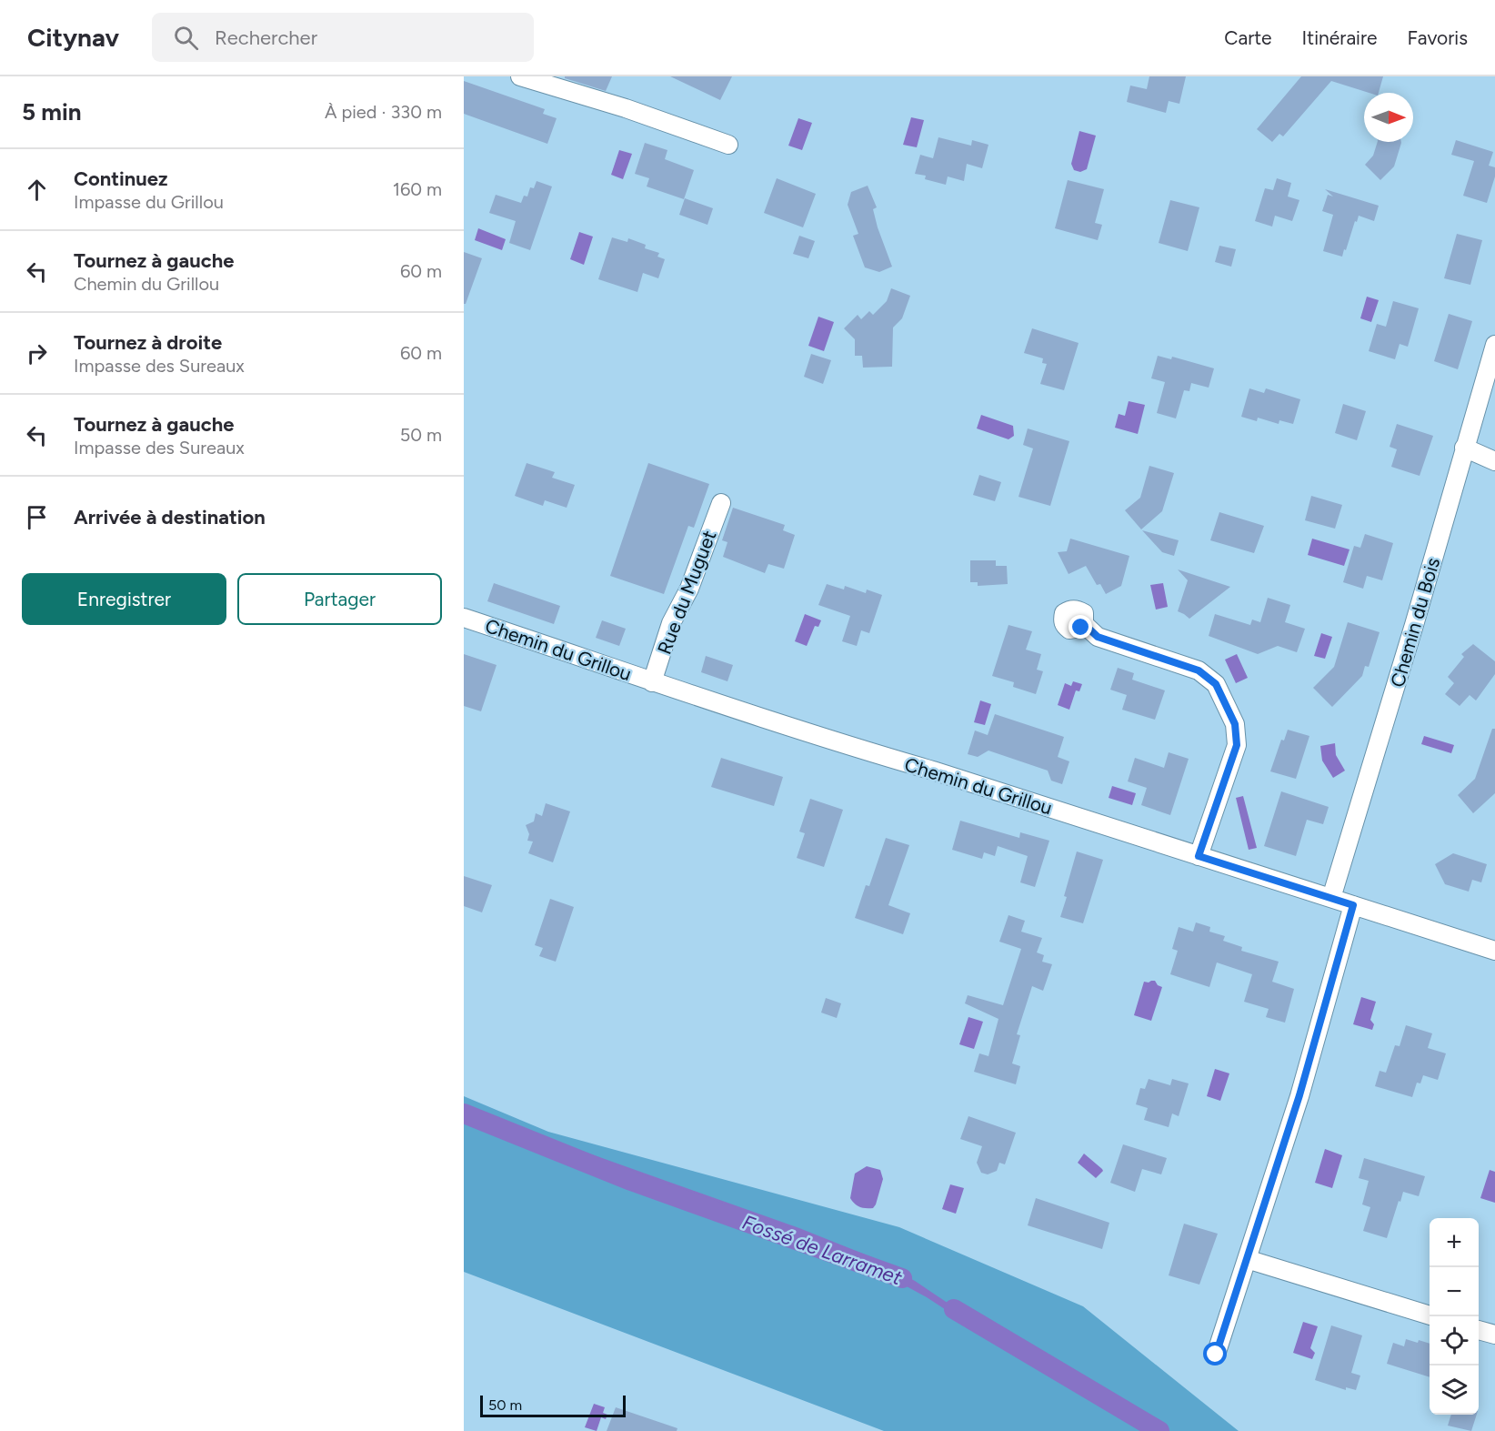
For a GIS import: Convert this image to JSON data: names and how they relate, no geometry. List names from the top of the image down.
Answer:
{
  "streets": {
    "street": ["Rue du Muguet", "Chemin du Bois", "Chemin du Grillou"]
  },
  "crossings": [
    ["Rue du Muguet", "Chemin du Grillou"],
    ["Chemin du Bois", "Chemin du Grillou"]
  ],
  "water": ["Fossé de Larramet"],
  "scale_bar": "50 m",
  "north": "right",
  "page": {
    "header": "Citynav",
    "search": "Rechercher",
    "nav": ["Carte", "Itinéraire", "Favoris"],
    "heading": ["5 min", "À pied · 330 m"],
    "list": [
      ["Continuez", "Impasse du Grillou", "160 m"],
      ["Tournez à gauche", "Chemin du Grillou", "60 m"],
      ["Tournez à droite", "Impasse des Sureaux", "60 m"],
      ["Tournez à gauche", "Impasse des Sureaux", "50 m"],
      "Arrivée à destination"
    ],
    "buttons": ["Enregistrer", "Partager"],
    "map_buttons": ["+", "−"],
    "scale": "50 m"
  }
}
